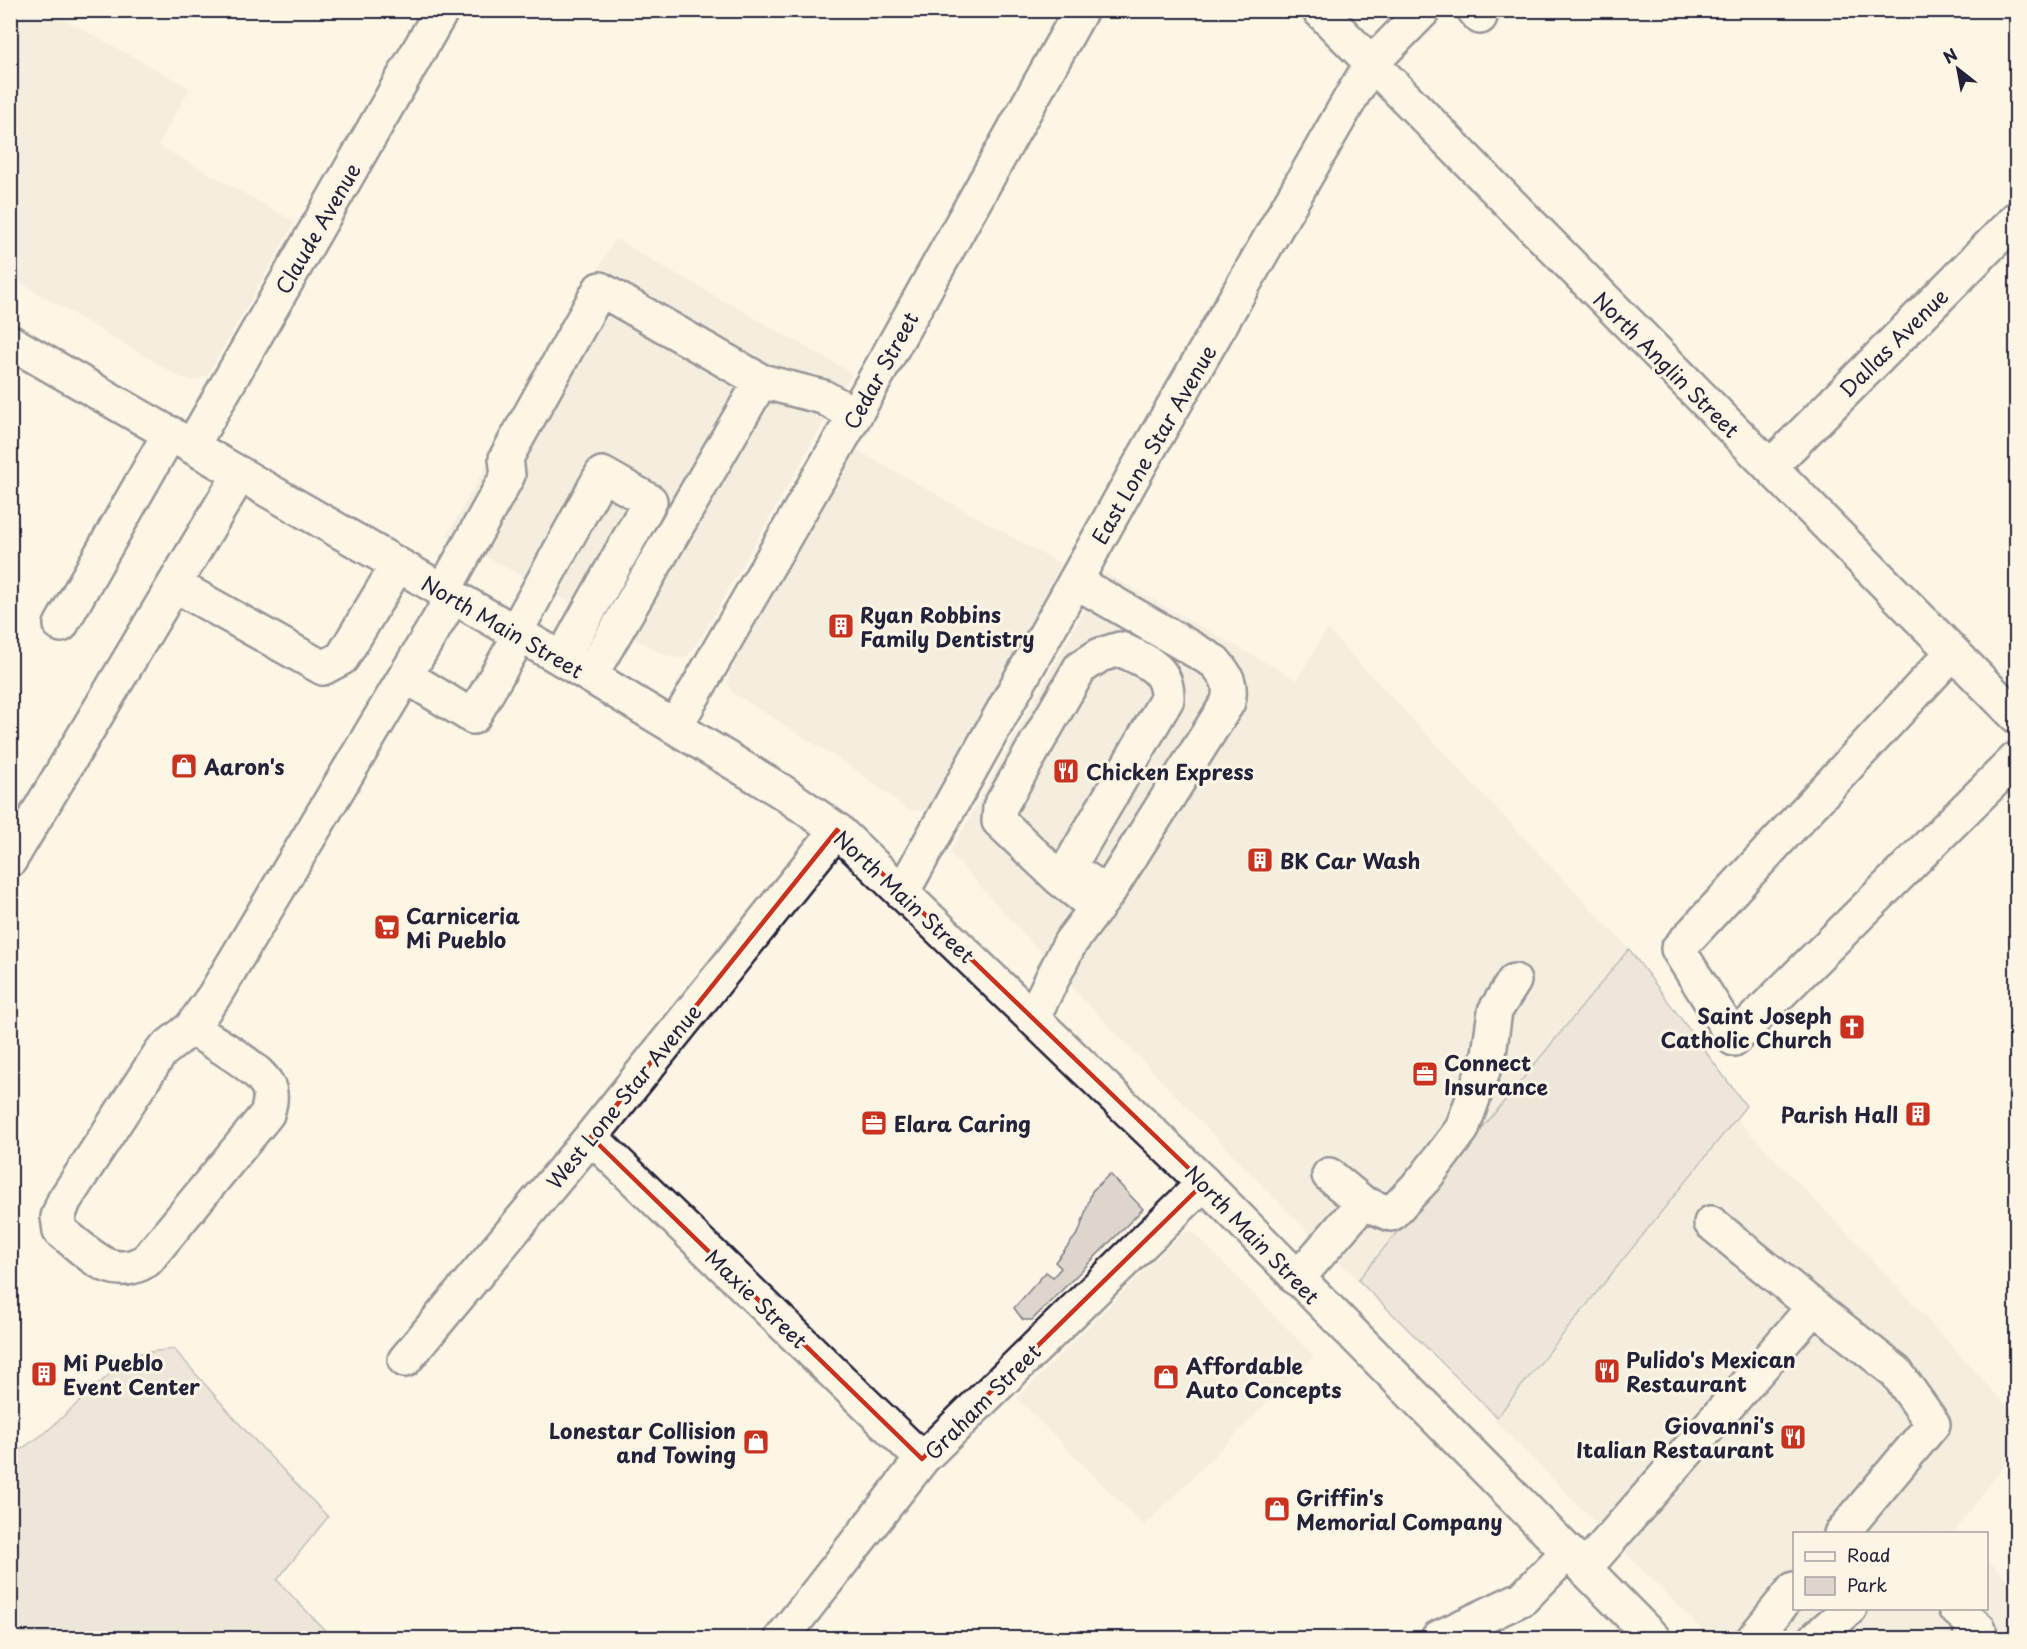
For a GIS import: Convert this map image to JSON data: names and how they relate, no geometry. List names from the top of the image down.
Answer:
{
  "streets": {
    "street": [
      "Claude Avenue",
      "Dallas Avenue",
      "North Anglin Street",
      "Cedar Street",
      "East Lone Star Avenue",
      "North Main Street",
      "West Lone Star Avenue",
      "Maxie Street",
      "Graham Street"
    ]
  },
  "crossings": [
    ["Claude Avenue", "North Main Street"],
    ["Dallas Avenue", "North Anglin Street"],
    ["North Anglin Street", "East Lone Star Avenue"],
    ["Cedar Street", "North Main Street"],
    ["East Lone Star Avenue", "North Main Street"],
    ["North Main Street", "West Lone Star Avenue"],
    ["North Main Street", "Graham Street"],
    ["West Lone Star Avenue", "Maxie Street"],
    ["Maxie Street", "Graham Street"]
  ],
  "places": {
    "building": [
      "Ryan Robbins Family Dentistry",
      "BK Car Wash",
      "Parish Hall",
      "Mi Pueblo Event Center"
    ],
    "shop": [
      "Aaron's",
      "Affordable Auto Concepts",
      "Lonestar Collision and Towing",
      "Griffin's Memorial Company"
    ],
    "restaurant": ["Chicken Express", "Pulido's Mexican Restaurant", "Giovanni's Italian Restaurant"],
    "supermarket": ["Carniceria Mi Pueblo"],
    "church": ["Saint Joseph Catholic Church"],
    "office": ["Connect Insurance", "Elara Caring"]
  },
  "legend": ["Road", "Park"],
  "north": "top left"
}
